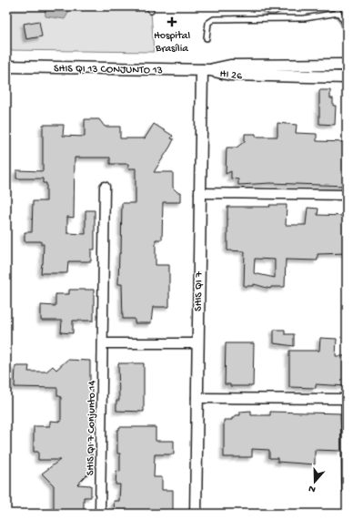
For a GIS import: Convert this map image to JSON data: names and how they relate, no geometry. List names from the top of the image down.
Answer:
{
  "streets": {
    "street": [
      "SHIS QI 13 CONJUNTO 13",
      "HI 26",
      "SHIS QI 7",
      "SHIS QI 7 Conjunto 14"
    ]
  },
  "crossings": [
    ["SHIS QI 13 CONJUNTO 13", "HI 26"],
    ["SHIS QI 13 CONJUNTO 13", "SHIS QI 7"],
    ["HI 26", "SHIS QI 7"]
  ],
  "places": {
    "health": ["Hospital Brasília"]
  },
  "north": "bottom"
}
